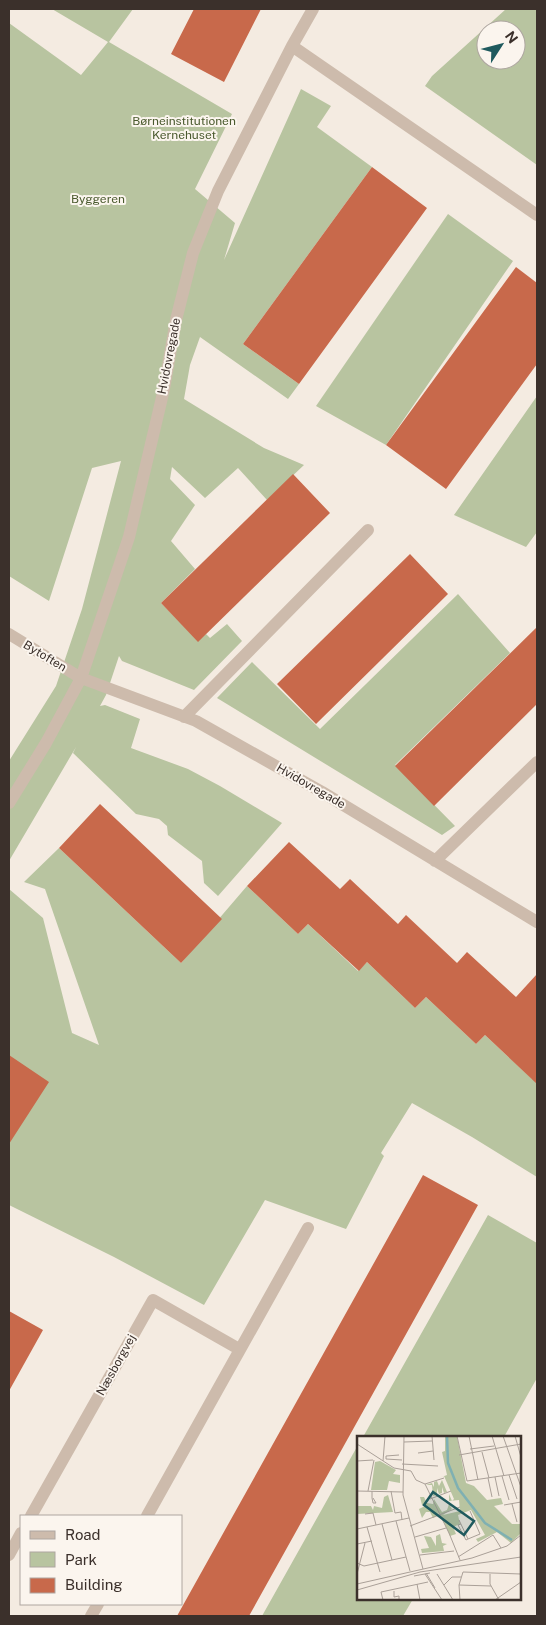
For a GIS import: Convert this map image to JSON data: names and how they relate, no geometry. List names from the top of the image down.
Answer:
{
  "streets": {
    "street": ["Hvidovregade", "Bytoften", "Næsborgvej"]
  },
  "crossings": [
    ["Hvidovregade", "Bytoften"]
  ],
  "parks": ["Børneinstitutionen Kernehuset", "Byggeren"],
  "legend": ["Road", "Park", "Building"],
  "north": "top right"
}
